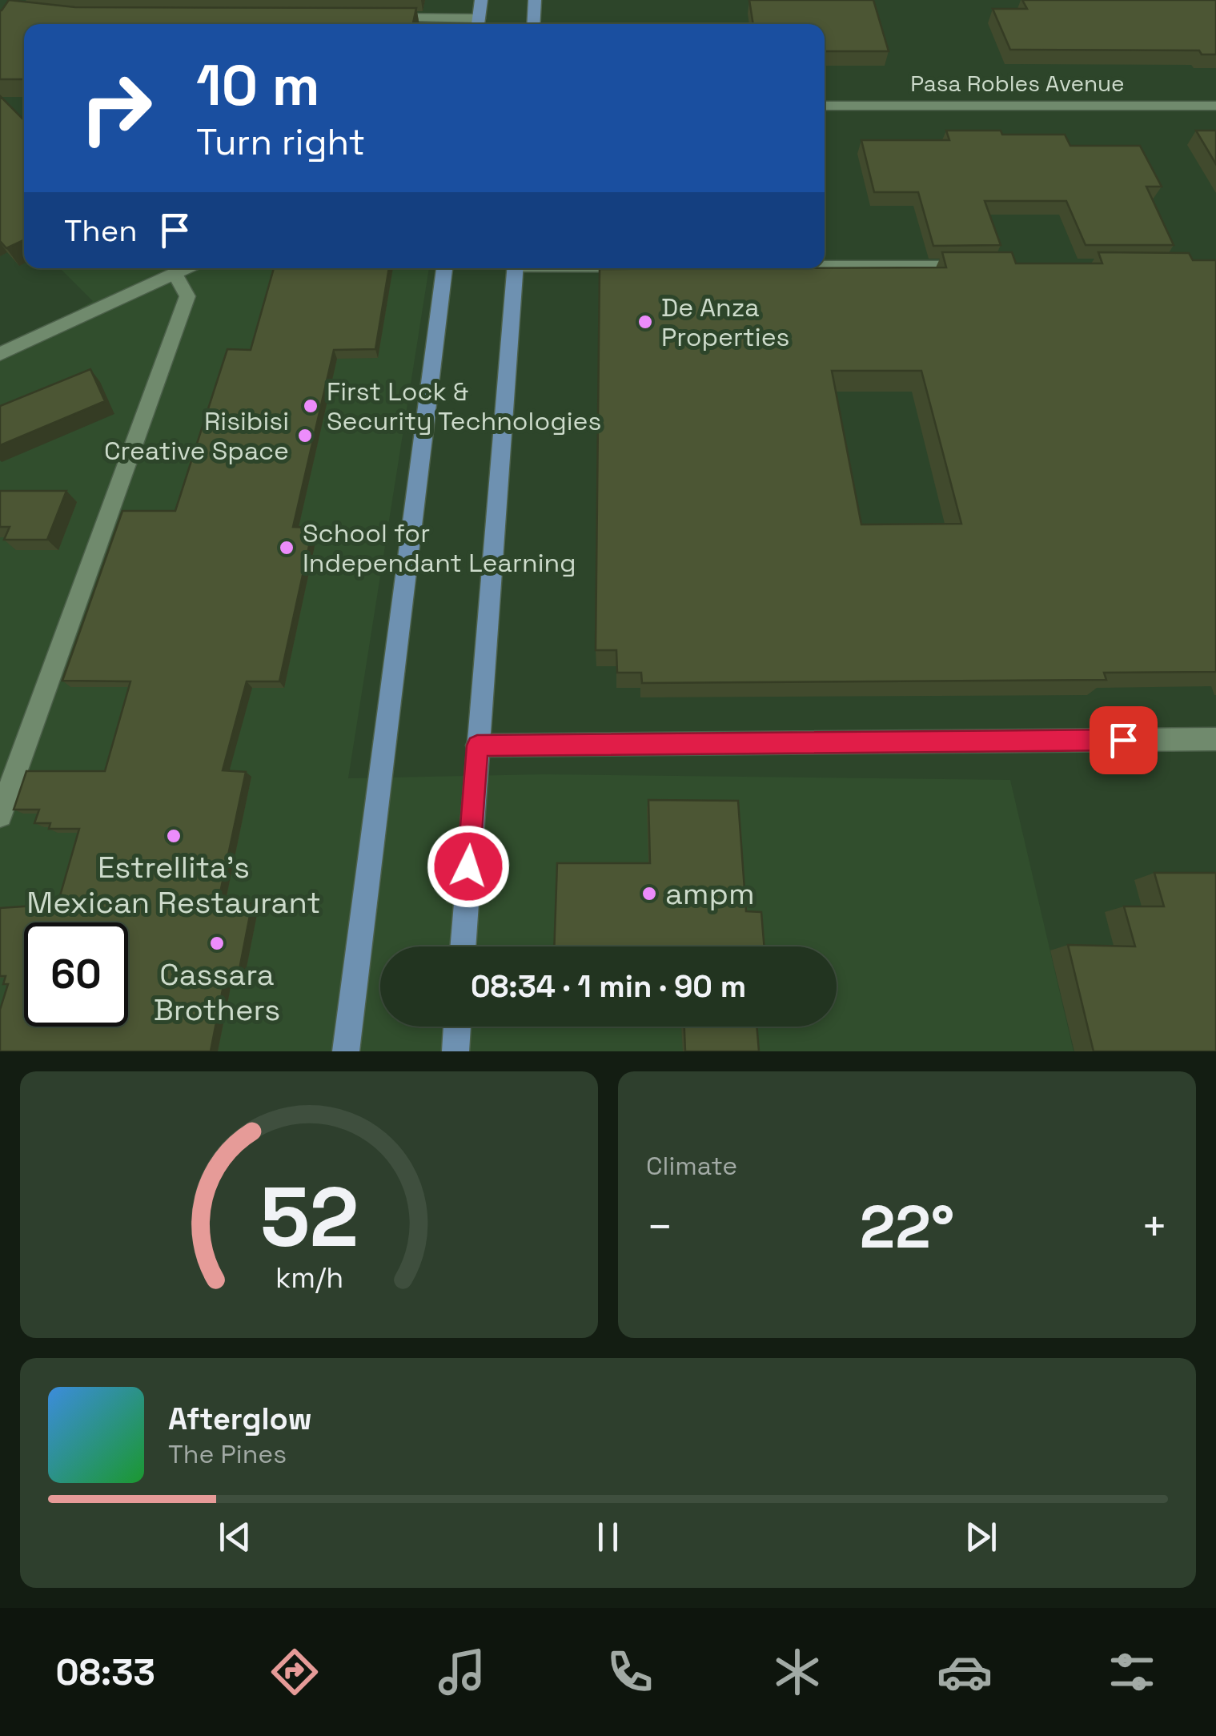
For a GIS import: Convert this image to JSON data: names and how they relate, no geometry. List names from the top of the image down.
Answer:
{
  "streets": {
    "street": ["Pasa Robles Avenue"]
  },
  "places": [
    "De Anza Properties",
    "First Lock & Security Technologies",
    "Risibisi Creative Space",
    "School for Independant Learning",
    "Estrellita's Mexican Restaurant",
    "ampm",
    "Cassara Brothers"
  ],
  "page": {
    "turn": ["10 m", "Turn right"],
    "then": "Then",
    "limit": "60",
    "trip": "08:34 · 1 min · 90 m",
    "tile": "Climate",
    "heat": ["−", "22°", "+"],
    "song": ["Afterglow", "The Pines"],
    "tabs": "08:33",
    "gauge": ["52", "km/h"]
  }
}
